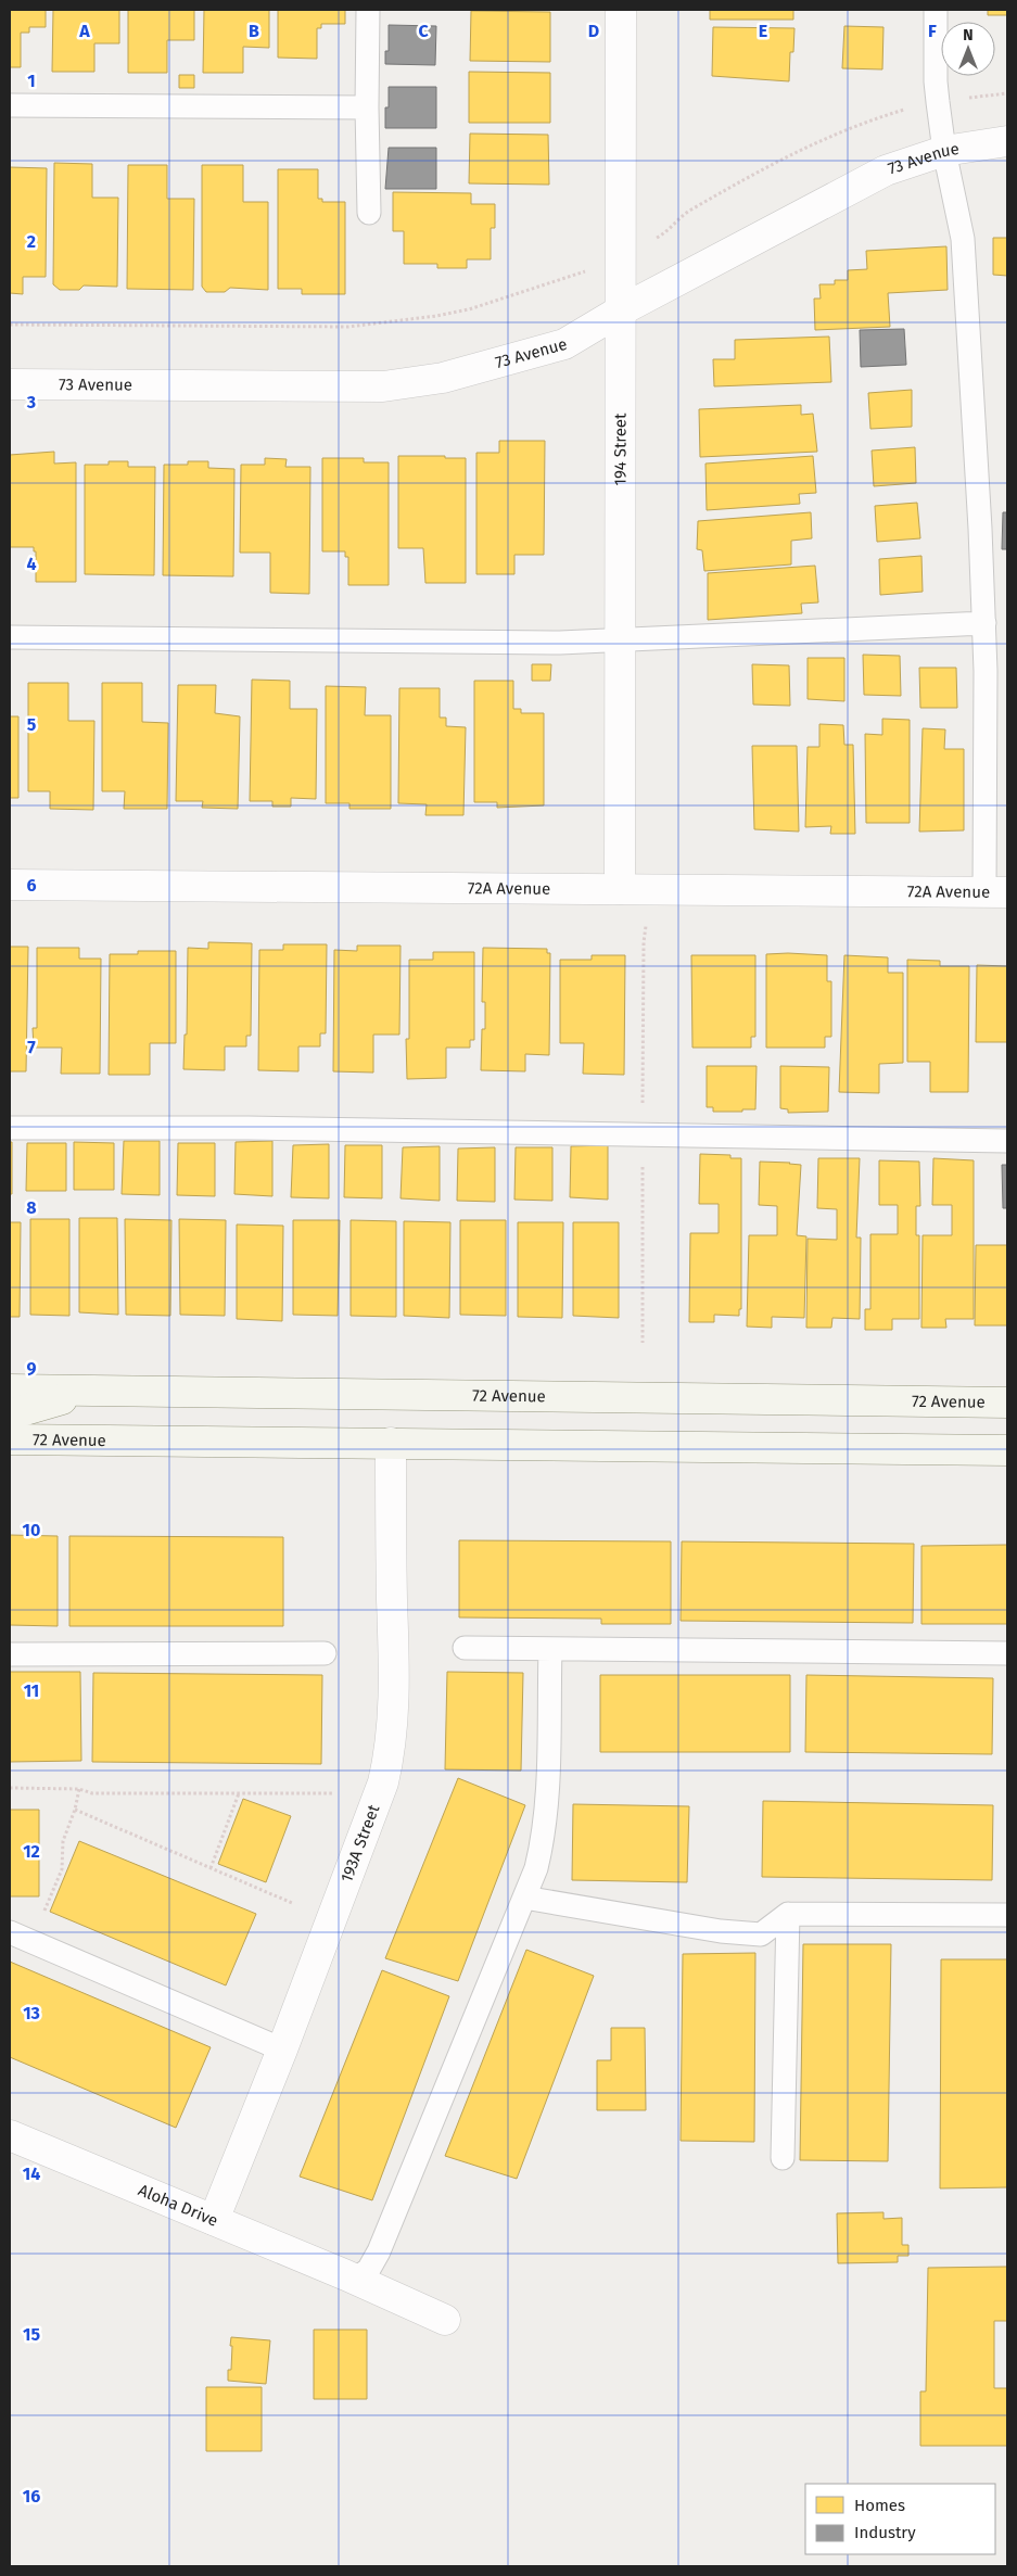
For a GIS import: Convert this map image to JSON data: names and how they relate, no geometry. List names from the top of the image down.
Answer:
{
  "streets": {
    "main road": ["72 Avenue"],
    "street": [
      "73 Avenue",
      "194 Street",
      "72A Avenue",
      "193A Street",
      "Aloha Drive"
    ]
  },
  "crossings": [
    ["73 Avenue", "194 Street"],
    ["194 Street", "72A Avenue"],
    ["72 Avenue", "193A Street"],
    ["193A Street", "Aloha Drive"]
  ],
  "legend": ["Homes", "Industry"],
  "north": "top",
  "grid": {
    "columns": [
      "A",
      "B",
      "C",
      "D",
      "E",
      "F"
    ],
    "rows": [
      "1",
      "2",
      "3",
      "4",
      "5",
      "6",
      "7",
      "8",
      "9",
      "10",
      "11",
      "12",
      "13",
      "14",
      "15",
      "16"
    ]
  }
}
